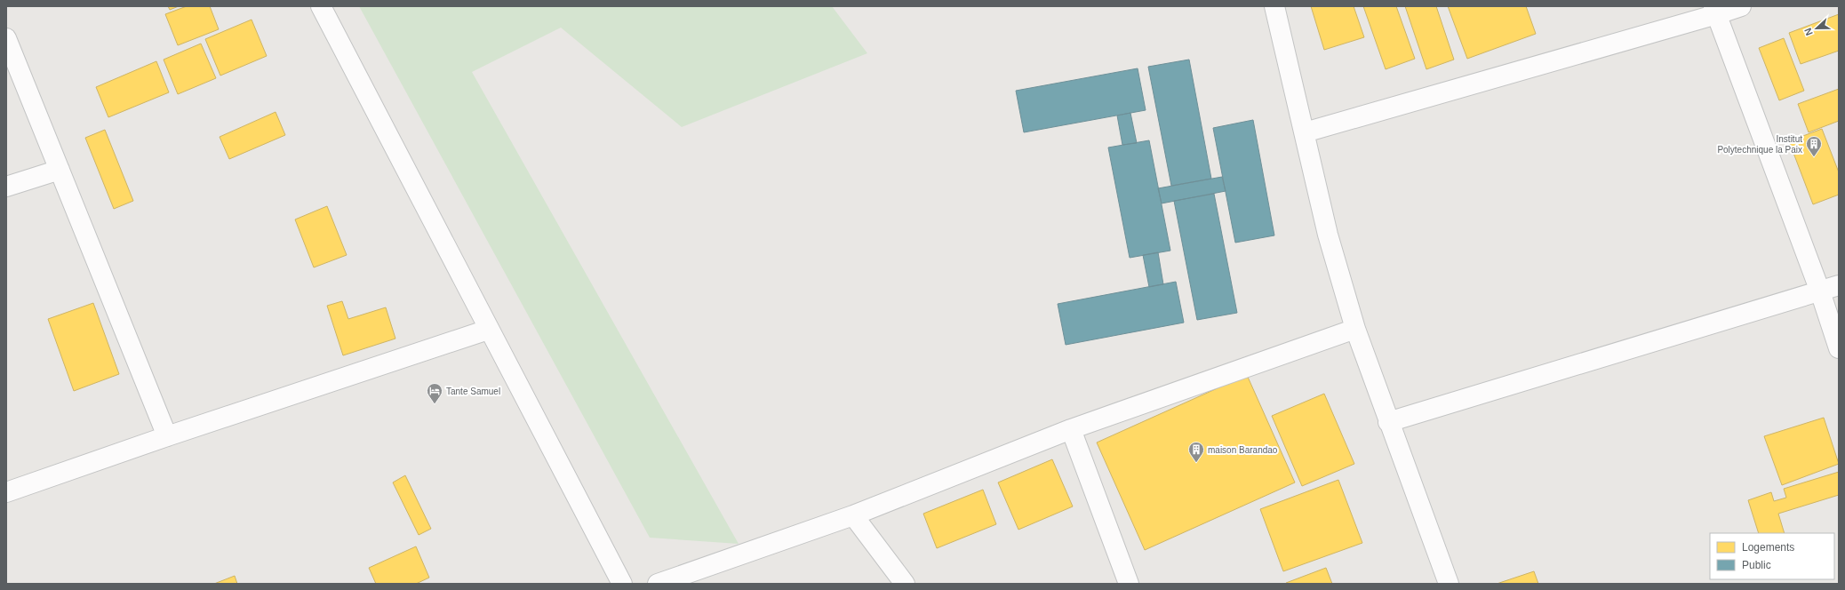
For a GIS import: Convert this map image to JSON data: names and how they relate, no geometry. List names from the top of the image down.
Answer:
{
  "places": {
    "building": ["Institut Polytechnique la Paix", "maison Barandao"],
    "hotel": ["Tante Samuel"]
  },
  "legend": ["Logements", "Public"],
  "north": "left"
}
